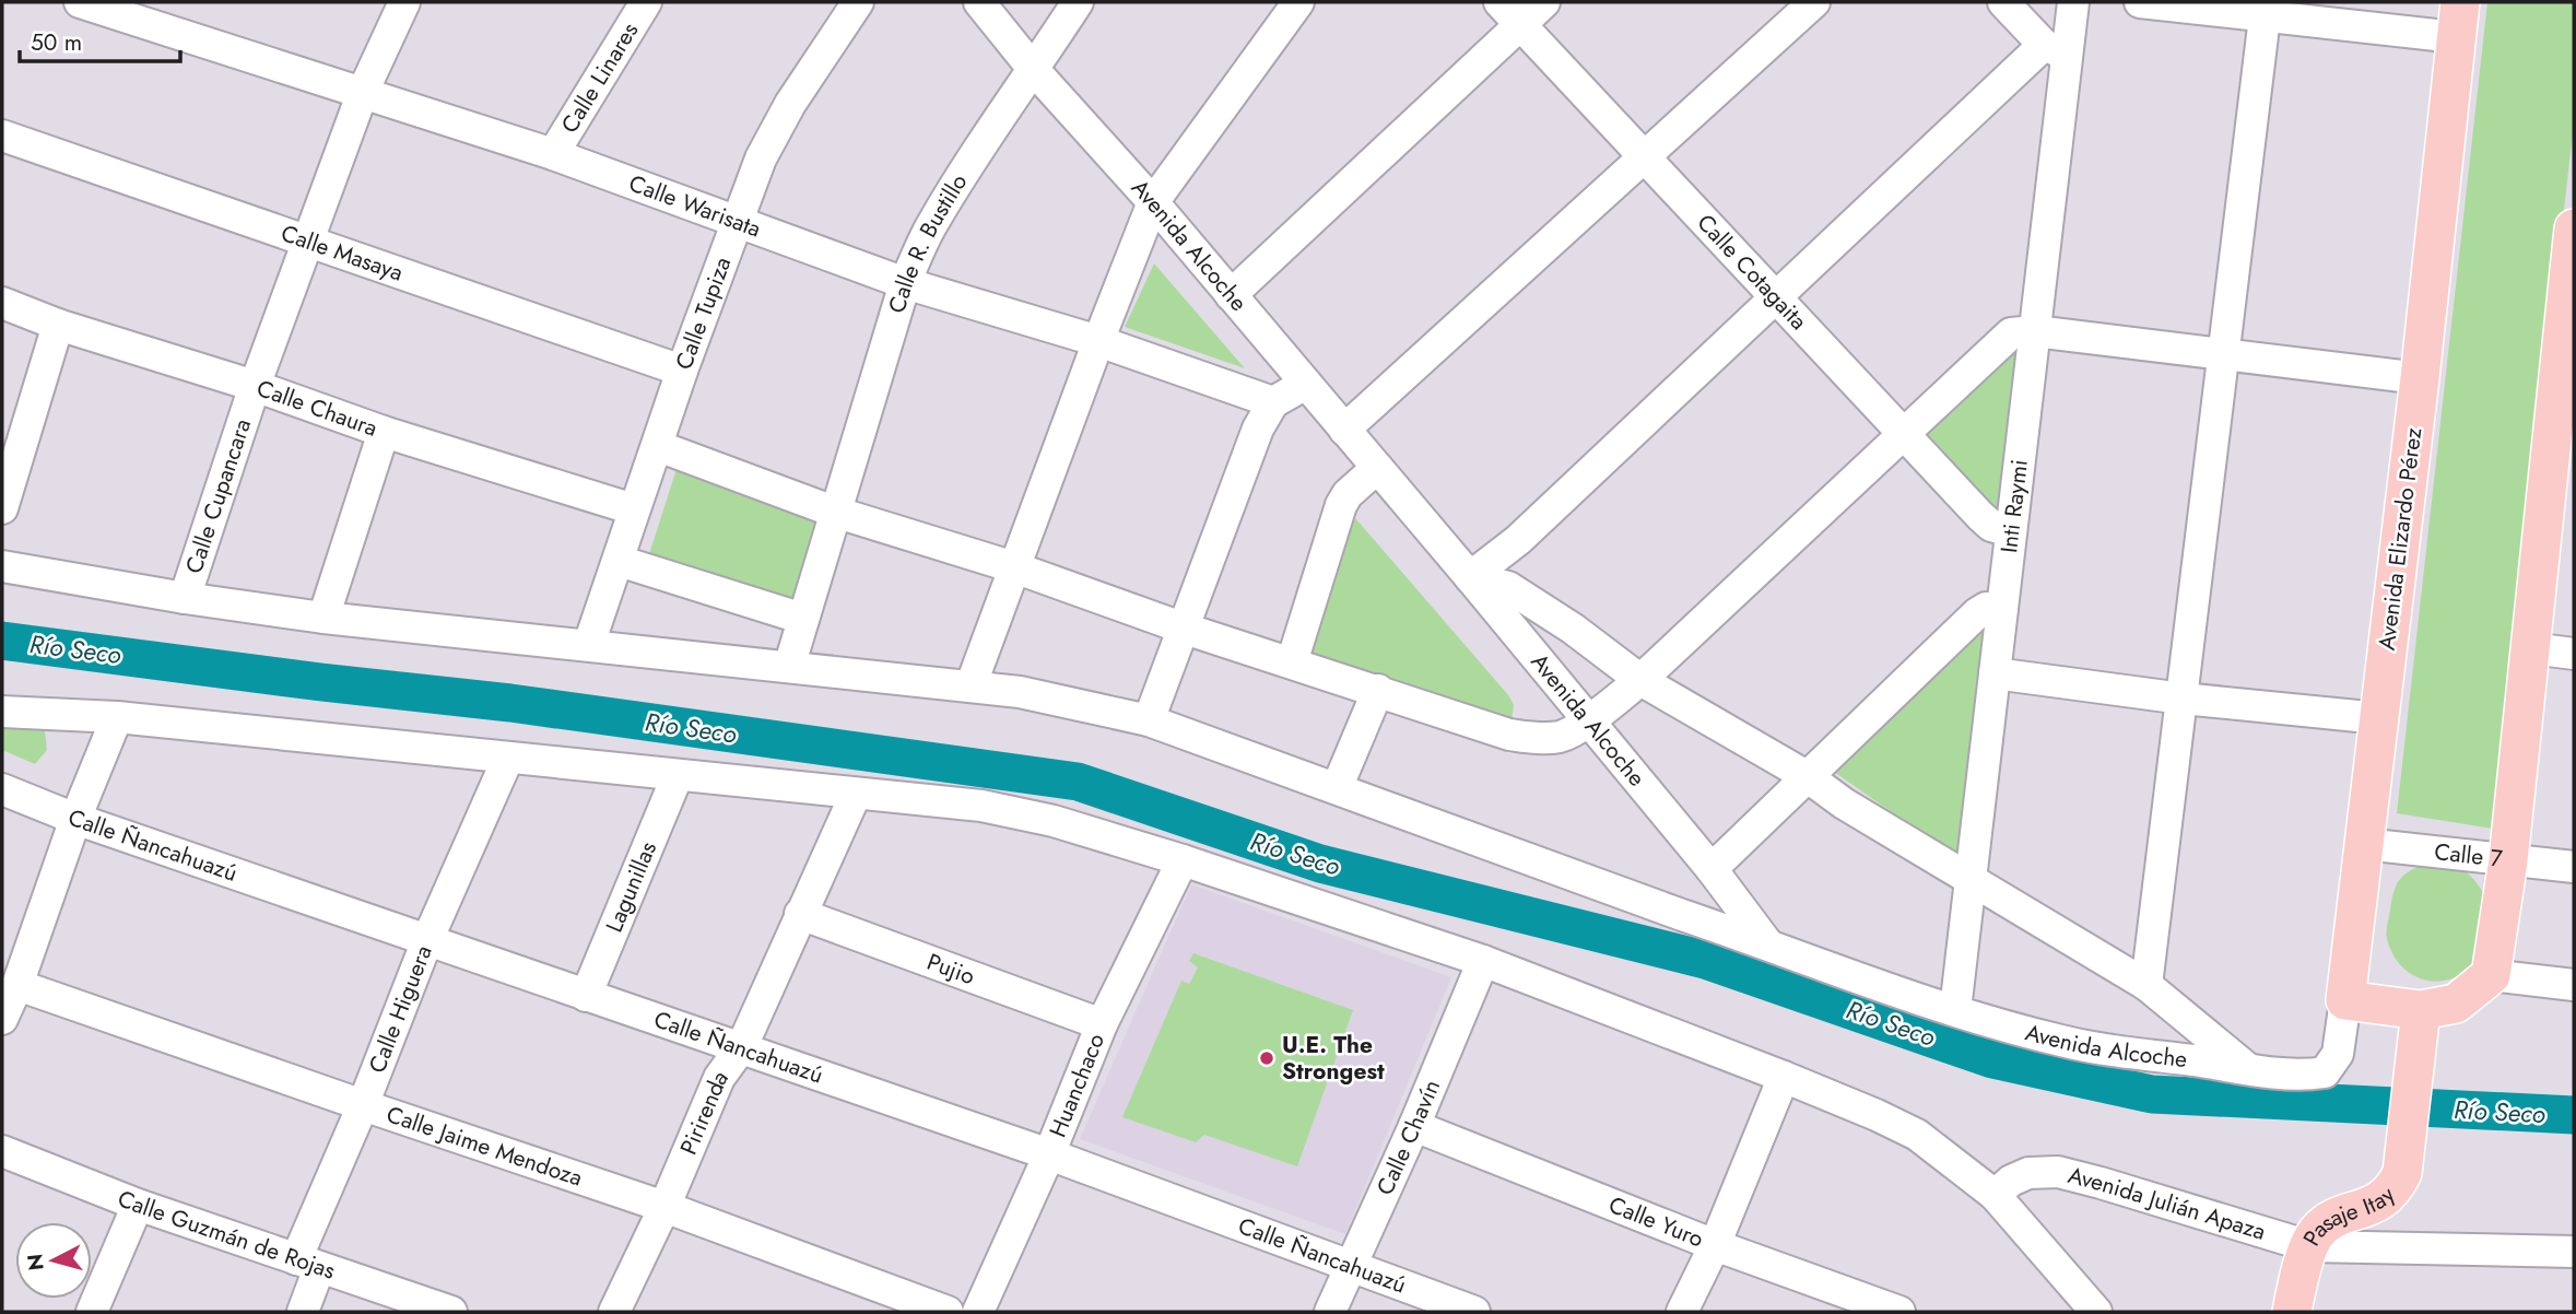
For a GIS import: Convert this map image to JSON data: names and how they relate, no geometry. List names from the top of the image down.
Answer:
{
  "streets": {
    "main road": ["Avenida Elizardo Pérez", "Pasaje Itay"],
    "street": [
      "Calle Linares",
      "Calle Warisata",
      "Calle R. Bustillo",
      "Avenida Alcoche",
      "Calle Masaya",
      "Calle Cotagaita",
      "Calle Tupiza",
      "Calle Chaura",
      "Calle Cupancara",
      "Inti Raymi",
      "Calle Ñancahuazú",
      "Calle 7",
      "Lagunillas",
      "Pujio",
      "Calle Higuera",
      "Huanchaco",
      "Pirirenda",
      "Calle Chavín",
      "Calle Jaime Mendoza",
      "Avenida Julián Apaza",
      "Calle Yuro",
      "Calle Guzmán de Rojas"
    ]
  },
  "crossings": [
    ["Calle Linares", "Calle Warisata"],
    ["Calle Warisata", "Calle R. Bustillo"],
    ["Calle Warisata", "Calle Tupiza"],
    ["Calle Warisata", "Calle Cupancara"],
    ["Calle R. Bustillo", "Avenida Alcoche"],
    ["Avenida Alcoche", "Inti Raymi"],
    ["Avenida Alcoche", "Avenida Elizardo Pérez"],
    ["Calle Masaya", "Calle Tupiza"],
    ["Calle Masaya", "Calle Cupancara"],
    ["Calle Cotagaita", "Inti Raymi"],
    ["Calle Tupiza", "Calle Chaura"],
    ["Calle Chaura", "Calle Cupancara"],
    ["Avenida Elizardo Pérez", "Calle 7"],
    ["Calle Ñancahuazú", "Lagunillas"],
    ["Calle Ñancahuazú", "Calle Higuera"],
    ["Calle Ñancahuazú", "Huanchaco"],
    ["Calle Ñancahuazú", "Pirirenda"],
    ["Calle Ñancahuazú", "Calle Chavín"],
    ["Pujio", "Huanchaco"],
    ["Pujio", "Pirirenda"],
    ["Calle Higuera", "Calle Jaime Mendoza"],
    ["Calle Higuera", "Calle Guzmán de Rojas"],
    ["Pirirenda", "Calle Jaime Mendoza"],
    ["Calle Chavín", "Calle Yuro"],
    ["Avenida Julián Apaza", "Pasaje Itay"]
  ],
  "water": ["Río Seco"],
  "places": ["U.E. The Strongest"],
  "scale_bar": "50 m",
  "north": "left"
}
